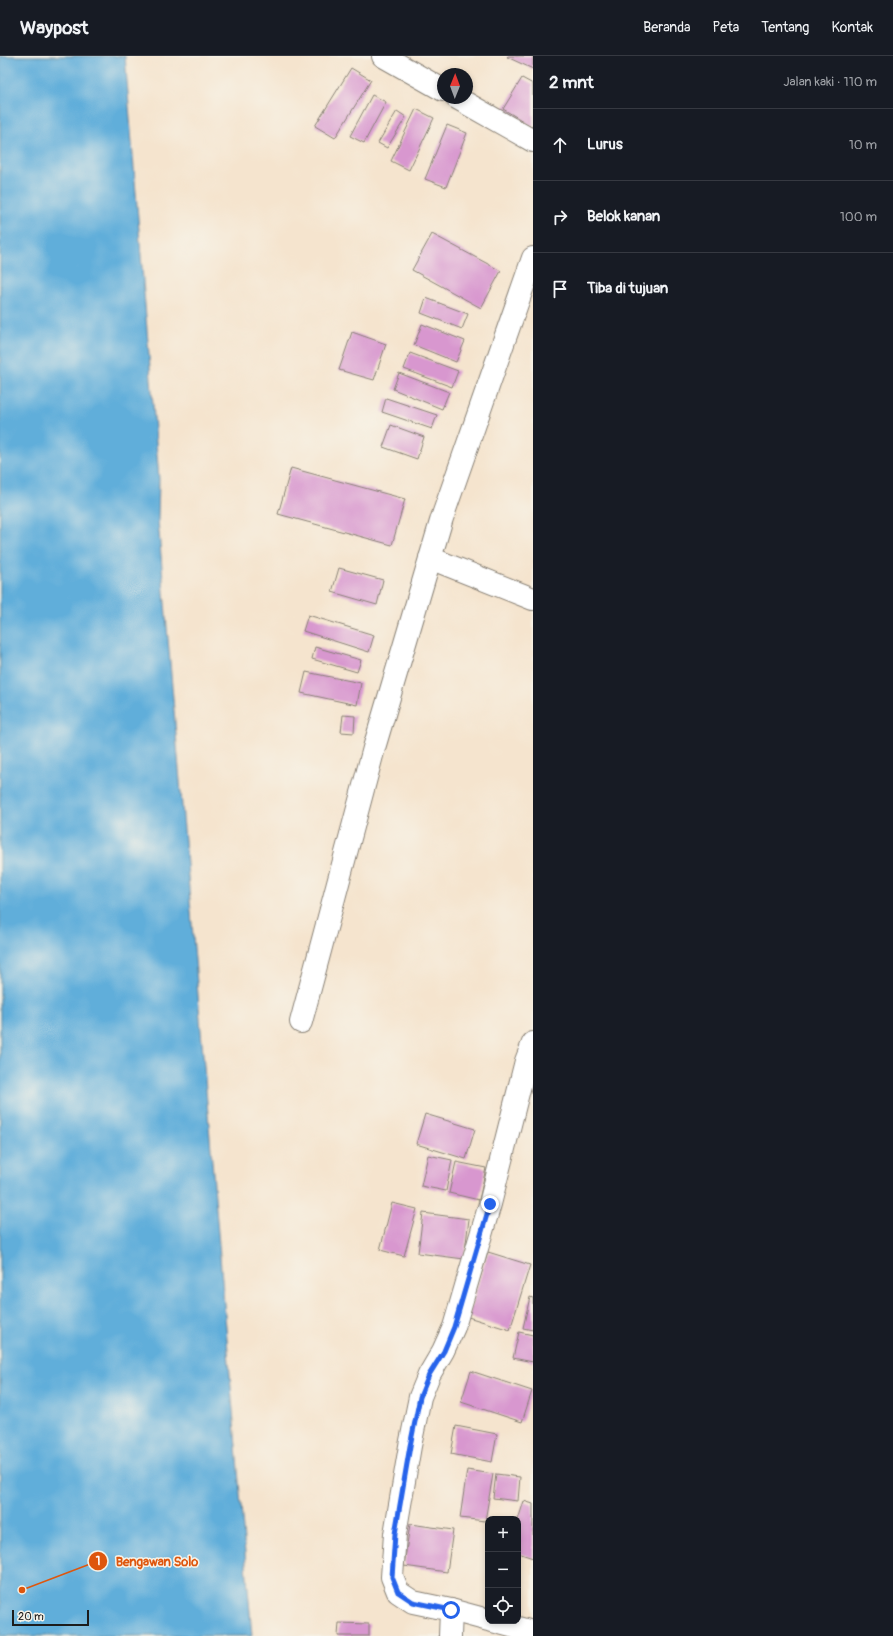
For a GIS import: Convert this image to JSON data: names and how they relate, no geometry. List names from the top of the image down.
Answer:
{
  "places": ["Bengawan Solo"],
  "scale_bar": "20 m",
  "north": "top",
  "page": {
    "header": "Waypost",
    "nav": [
      "Beranda",
      "Peta",
      "Tentang",
      "Kontak"
    ],
    "heading": ["2 mnt", "Jalan kaki · 110 m"],
    "list": [
      ["Lurus", "10 m"],
      ["Belok kanan", "100 m"],
      "Tiba di tujuan"
    ],
    "map_buttons": ["+", "−"],
    "scale": "20 m"
  }
}
